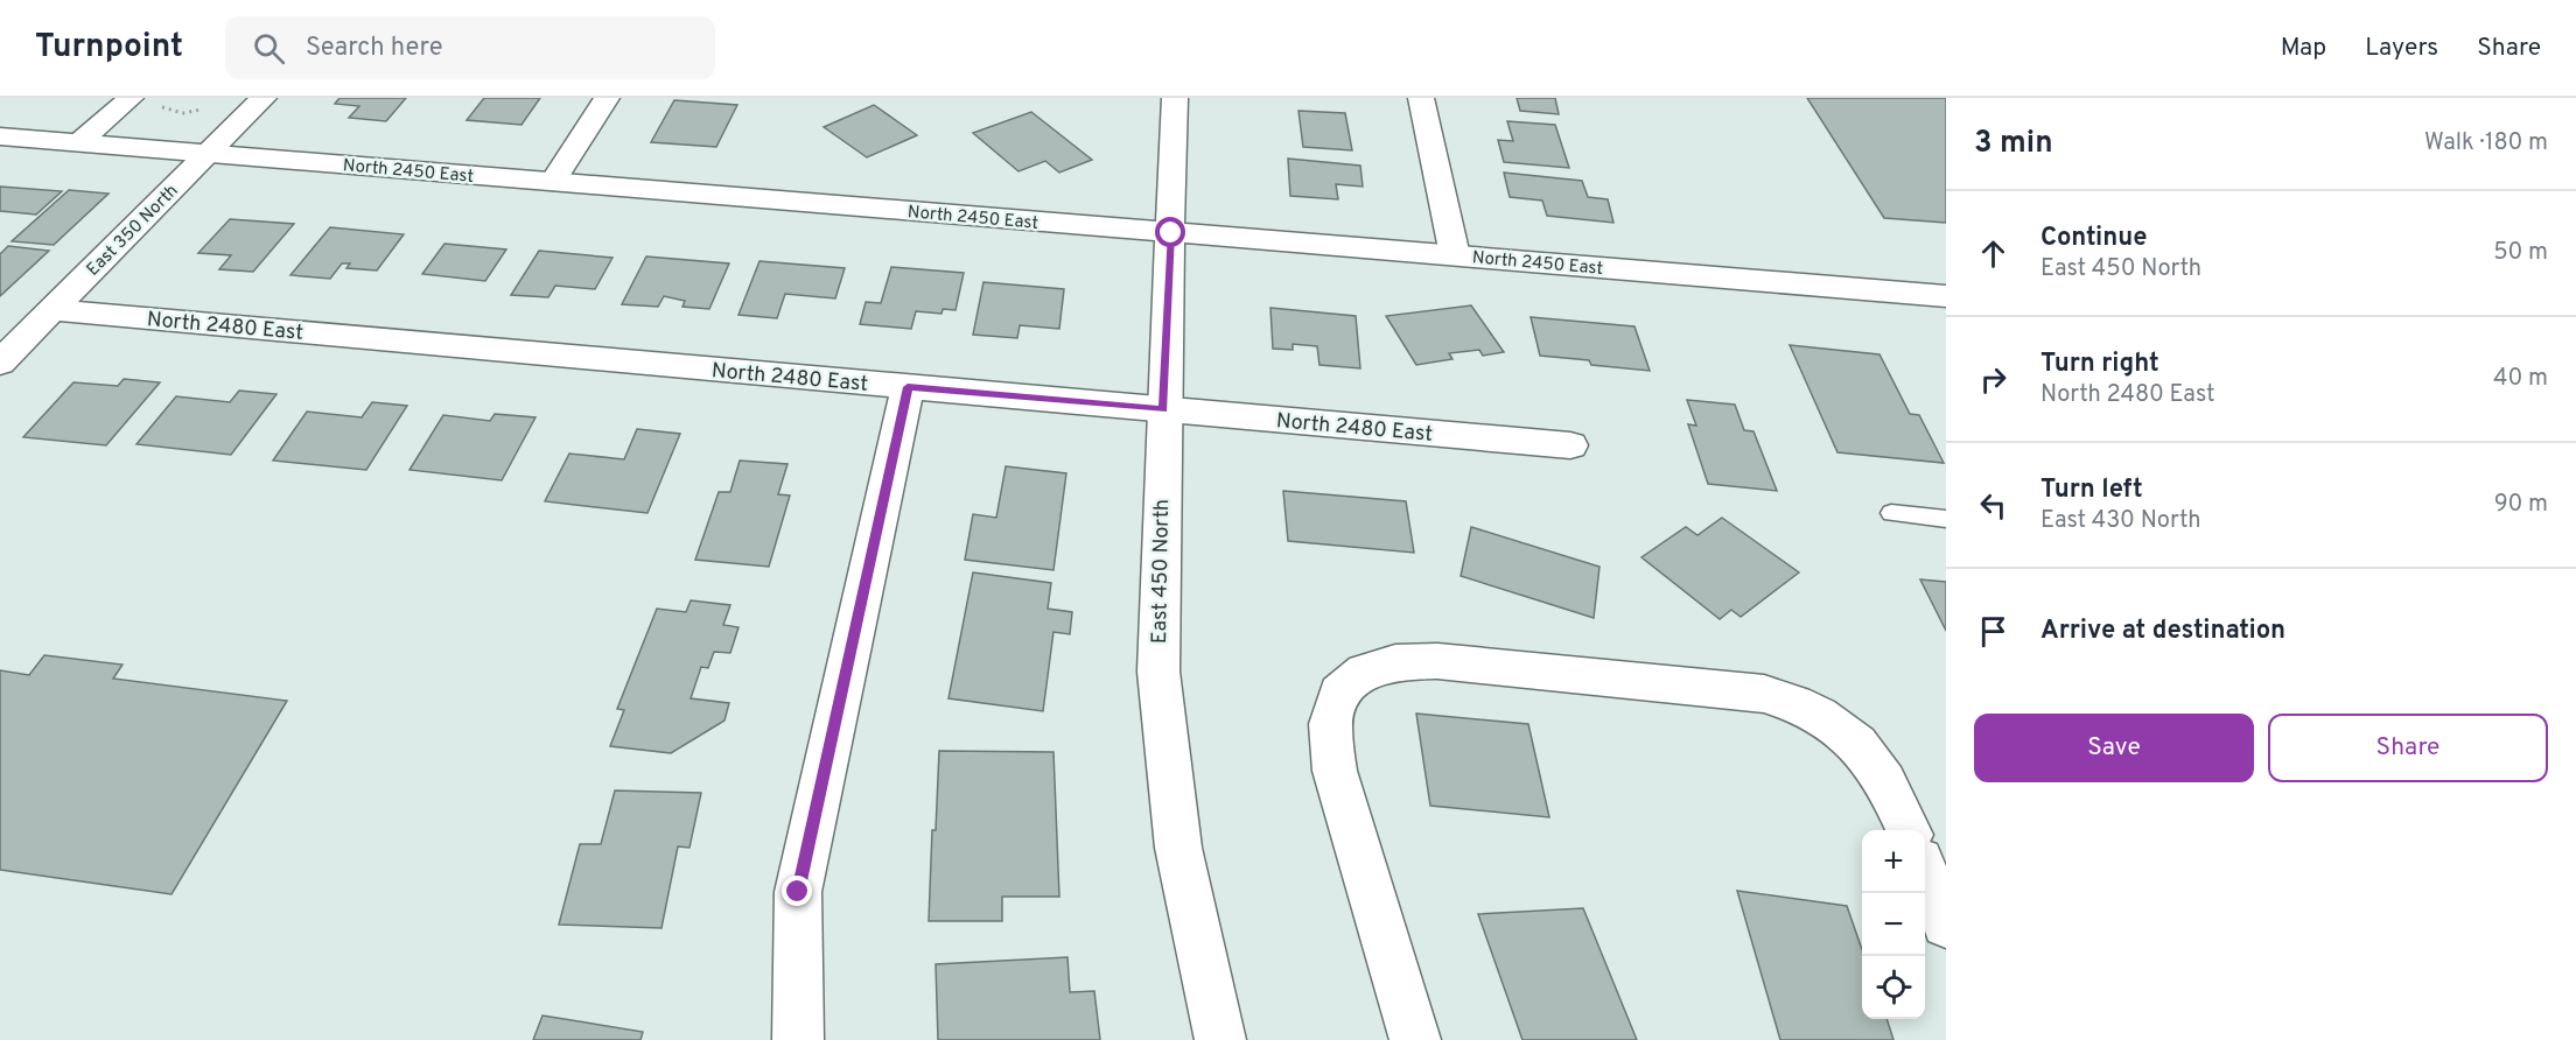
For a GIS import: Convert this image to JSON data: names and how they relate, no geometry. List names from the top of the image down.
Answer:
{
  "streets": {
    "street": [
      "North 2450 East",
      "East 350 North",
      "North 2480 East",
      "East 450 North"
    ]
  },
  "crossings": [
    ["North 2450 East", "East 350 North"],
    ["North 2450 East", "East 450 North"],
    ["East 350 North", "North 2480 East"],
    ["North 2480 East", "East 450 North"]
  ],
  "page": {
    "header": "Turnpoint",
    "search": "Search here",
    "nav": ["Map", "Layers", "Share"],
    "heading": ["3 min", "Walk · 180 m"],
    "list": [
      ["Continue", "East 450 North", "50 m"],
      ["Turn right", "North 2480 East", "40 m"],
      ["Turn left", "East 430 North", "90 m"],
      "Arrive at destination"
    ],
    "buttons": ["Save", "Share"],
    "map_buttons": ["+", "−"]
  }
}
